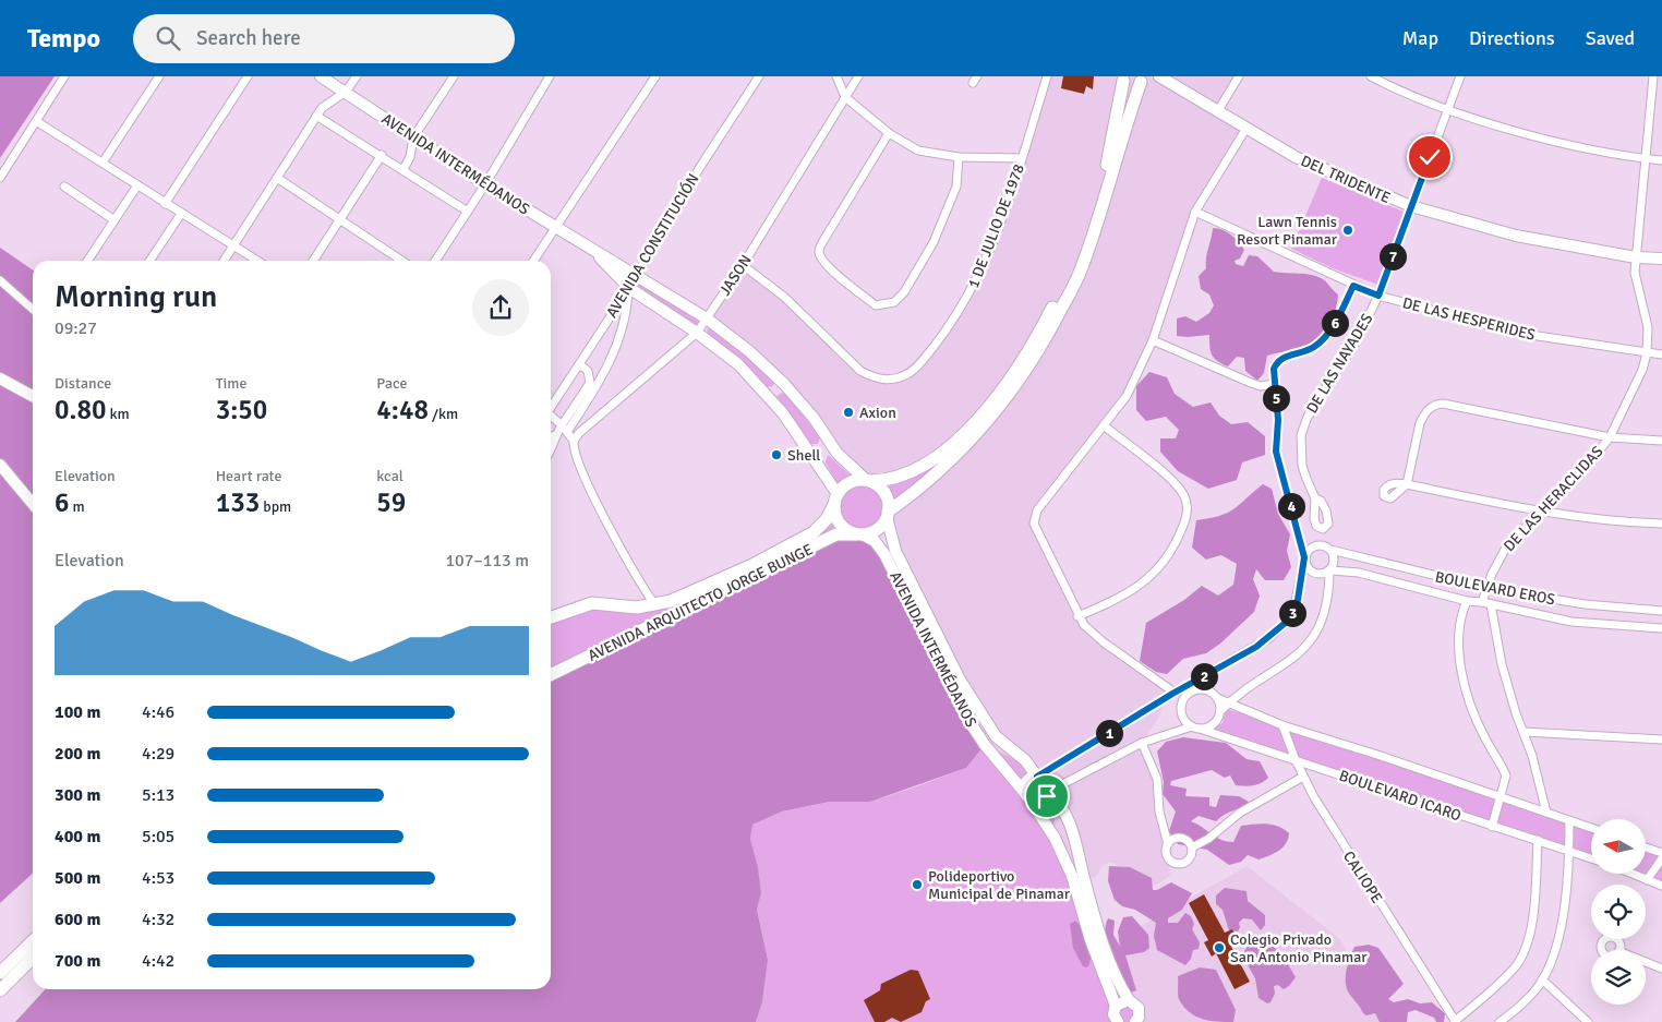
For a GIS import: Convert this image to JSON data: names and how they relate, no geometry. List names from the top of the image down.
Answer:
{
  "streets": {
    "main road": ["AVENIDA INTERMÉDANOS", "DEL TRIDENTE", "AVENIDA ARQUITECTO JORGE BUNGE"],
    "street": [
      "1 DE JULIO DE 1978",
      "AVENIDA CONSTITUCIÓN",
      "JASON",
      "DE LAS HESPERIDES",
      "DE LAS NAYADES",
      "DE LAS HERACLIDAS",
      "BOULEVARD EROS",
      "BOULEVARD ICARO",
      "CALIOPE"
    ]
  },
  "crossings": [
    ["AVENIDA INTERMÉDANOS", "AVENIDA CONSTITUCIÓN"],
    ["AVENIDA INTERMÉDANOS", "JASON"],
    ["AVENIDA INTERMÉDANOS", "DE LAS NAYADES"],
    ["AVENIDA INTERMÉDANOS", "AVENIDA ARQUITECTO JORGE BUNGE"],
    ["DEL TRIDENTE", "DE LAS NAYADES"],
    ["DEL TRIDENTE", "DE LAS HERACLIDAS"],
    ["1 DE JULIO DE 1978", "JASON"],
    ["DE LAS HESPERIDES", "DE LAS NAYADES"],
    ["DE LAS HESPERIDES", "DE LAS HERACLIDAS"],
    ["DE LAS NAYADES", "BOULEVARD EROS"],
    ["DE LAS HERACLIDAS", "BOULEVARD EROS"],
    ["BOULEVARD ICARO", "CALIOPE"]
  ],
  "places": [
    "Lawn Tennis Resort Pinamar",
    "Axion",
    "Shell",
    "Polideportivo Municipal de Pinamar",
    "Colegio Privado San Antonio Pinamar"
  ],
  "north": "left",
  "page": {
    "header": "Tempo",
    "search": "Search here",
    "nav": ["Map", "Directions", "Saved"],
    "pins": [
      "7",
      "6",
      "5",
      "4",
      "3",
      "2",
      "1"
    ],
    "heading": ["Morning run", "09:27"],
    "stats": [
      ["Distance", "0.80 km"],
      ["Time", "3:50"],
      ["Pace", "4:48 /km"],
      ["Elevation", "6 m"],
      ["Heart rate", "133 bpm"],
      ["kcal", "59"]
    ],
    "chart": ["Elevation", "107–113 m"],
    "list": [
      {
        "name": "100 m",
        "note": "4:46"
      },
      {
        "name": "200 m",
        "note": "4:29"
      },
      {
        "name": "300 m",
        "note": "5:13"
      },
      {
        "name": "400 m",
        "note": "5:05"
      },
      {
        "name": "500 m",
        "note": "4:53"
      },
      {
        "name": "600 m",
        "note": "4:32"
      },
      {
        "name": "700 m",
        "note": "4:42"
      }
    ]
  }
}
